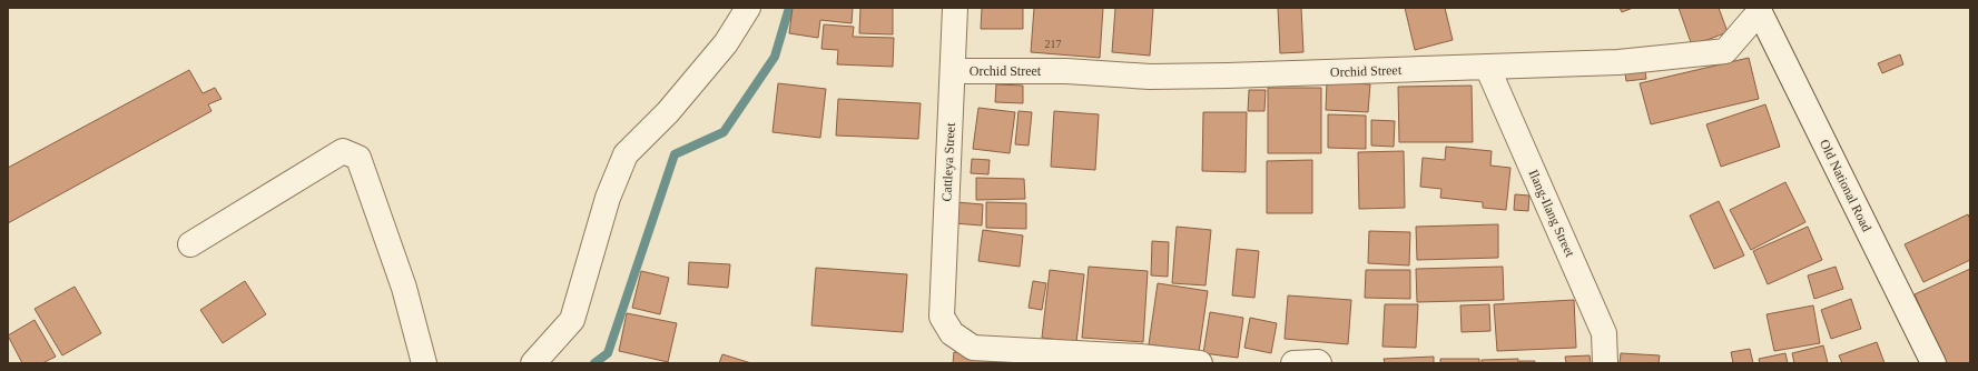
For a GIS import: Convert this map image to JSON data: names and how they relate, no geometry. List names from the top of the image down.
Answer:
{
  "streets": {
    "street": [
      "Orchid Street",
      "Cattleya Street",
      "Old National Road",
      "Ilang-Ilang Street"
    ]
  },
  "crossings": [
    ["Orchid Street", "Cattleya Street"],
    ["Orchid Street", "Old National Road"],
    ["Orchid Street", "Ilang-Ilang Street"]
  ],
  "house_numbers": ["217"]
}
